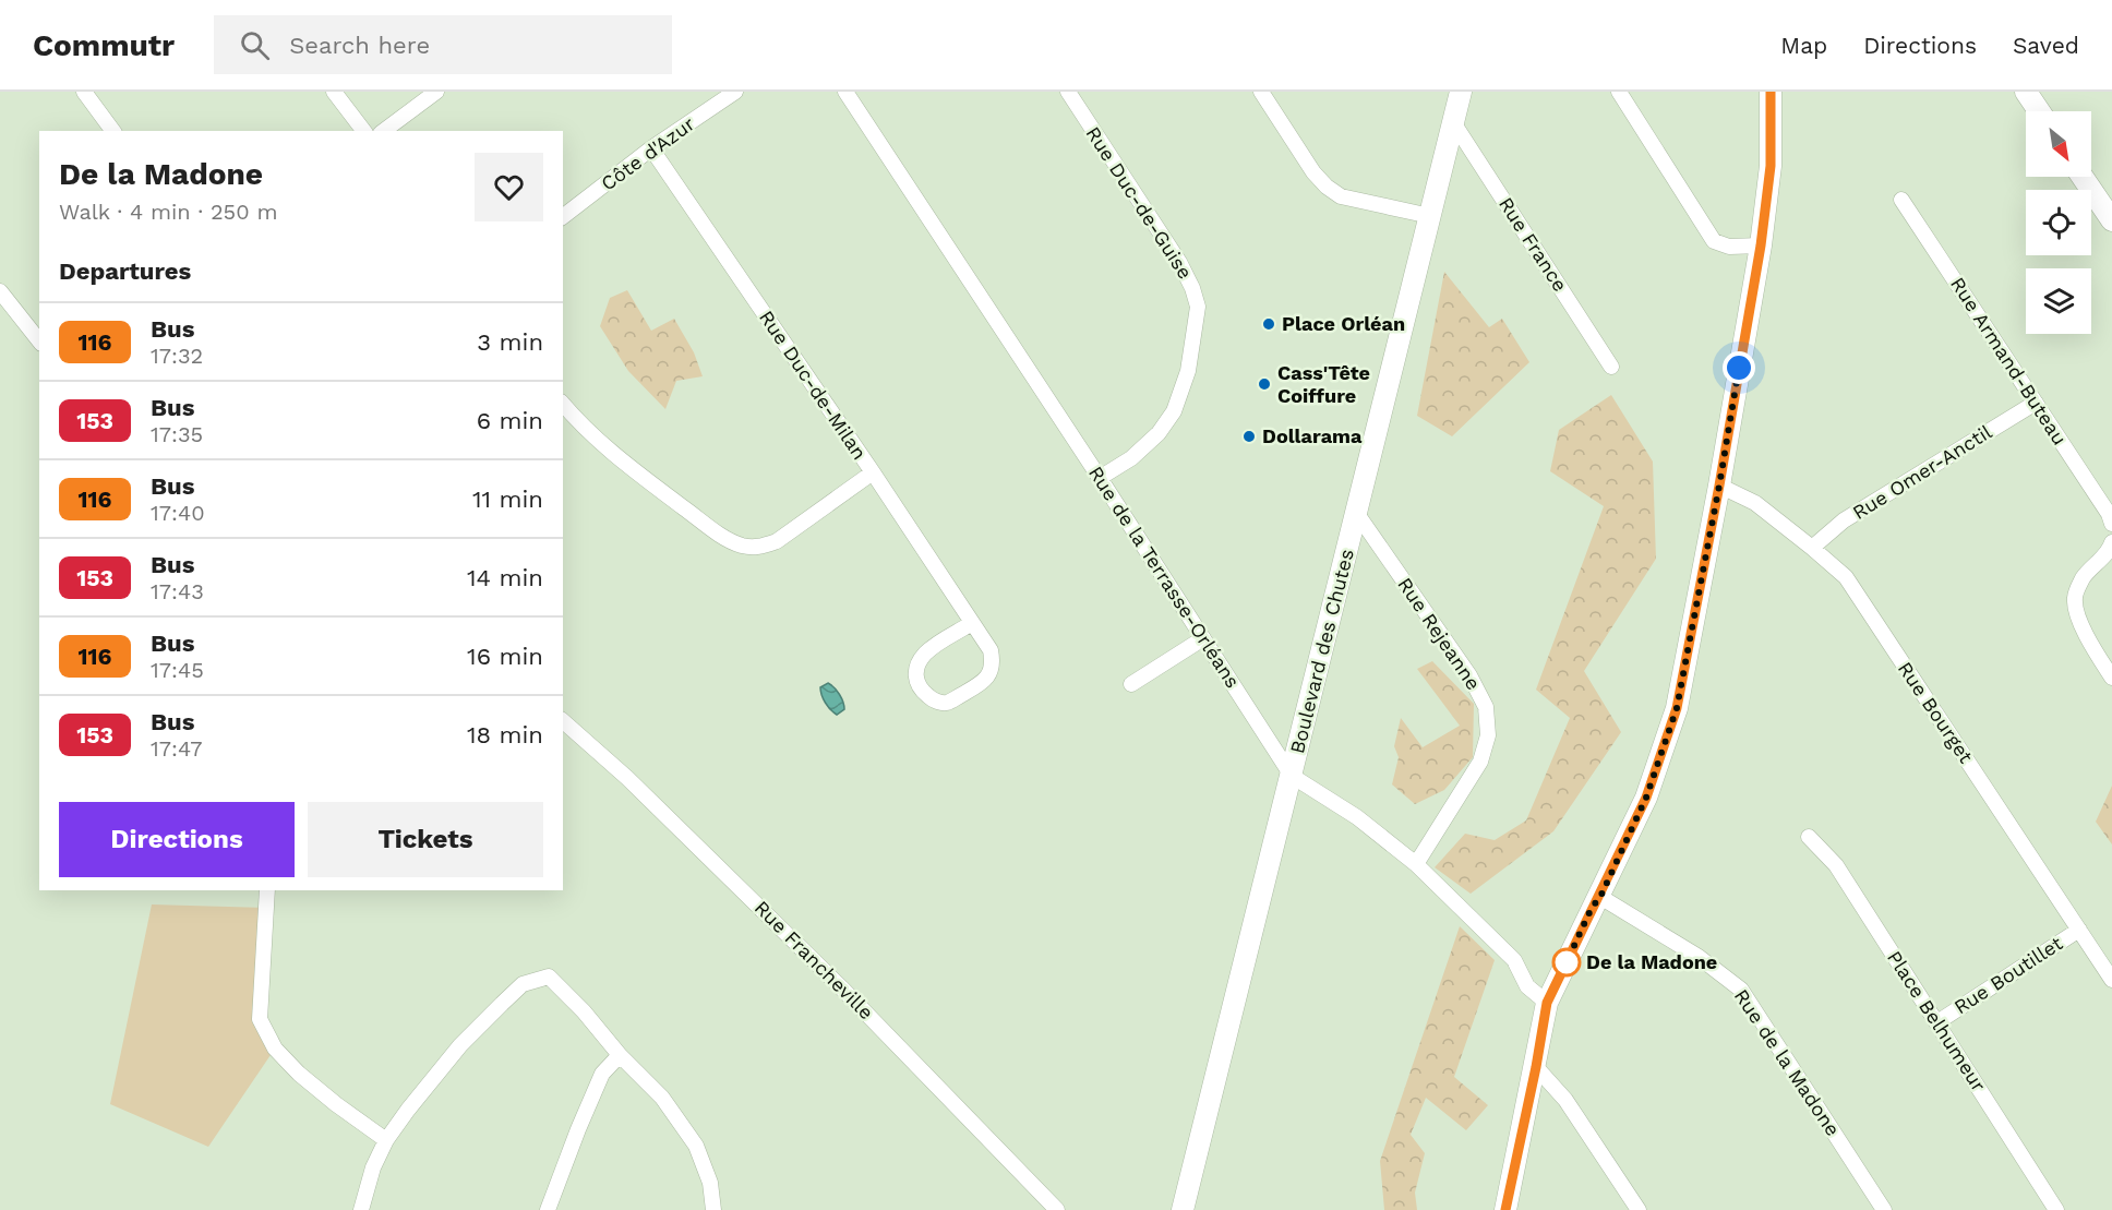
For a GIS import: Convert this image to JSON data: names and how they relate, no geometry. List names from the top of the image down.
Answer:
{
  "streets": {
    "street": [
      "Côte d'Azur",
      "Rue Duc-de-Guise",
      "Rue France",
      "Rue Armand-Buteau",
      "Rue Duc-de-Milan",
      "Rue Omer-Anctil",
      "Rue de la Terrasse-Orléans",
      "Rue Rejeanne",
      "Boulevard des Chutes",
      "Rue Bourget",
      "Rue Francheville",
      "Rue Boutillet",
      "Place Belhumeur",
      "Rue de la Madone"
    ]
  },
  "crossings": [
    ["Côte d'Azur", "Rue Duc-de-Milan"],
    ["Rue Duc-de-Guise", "Rue de la Terrasse-Orléans"],
    ["Rue France", "Boulevard des Chutes"],
    ["Rue Armand-Buteau", "Rue Omer-Anctil"],
    ["Rue Omer-Anctil", "Rue Bourget"],
    ["Rue de la Terrasse-Orléans", "Rue Rejeanne"],
    ["Rue de la Terrasse-Orléans", "Boulevard des Chutes"],
    ["Rue Rejeanne", "Boulevard des Chutes"],
    ["Rue Bourget", "Rue Boutillet"],
    ["Rue Boutillet", "Place Belhumeur"]
  ],
  "places": [
    "Place Orléan",
    "Cass'Tête Coiffure",
    "Dollarama",
    "De la Madone"
  ],
  "lines": ["bus line 116"],
  "north": "bottom right",
  "page": {
    "header": "Commutr",
    "search": "Search here",
    "nav": ["Map", "Directions", "Saved"],
    "heading": [
      ["De la Madone", "Walk · 4 min · 250 m"],
      "Departures"
    ],
    "list": [
      {
        "mark": "116",
        "name": "Bus",
        "note": "17:32",
        "value": "3 min"
      },
      {
        "mark": "153",
        "name": "Bus",
        "note": "17:35",
        "value": "6 min"
      },
      {
        "mark": "116",
        "name": "Bus",
        "note": "17:40",
        "value": "11 min"
      },
      {
        "mark": "153",
        "name": "Bus",
        "note": "17:43",
        "value": "14 min"
      },
      {
        "mark": "116",
        "name": "Bus",
        "note": "17:45",
        "value": "16 min"
      },
      {
        "mark": "153",
        "name": "Bus",
        "note": "17:47",
        "value": "18 min"
      }
    ],
    "buttons": ["Directions", "Tickets"]
  }
}
